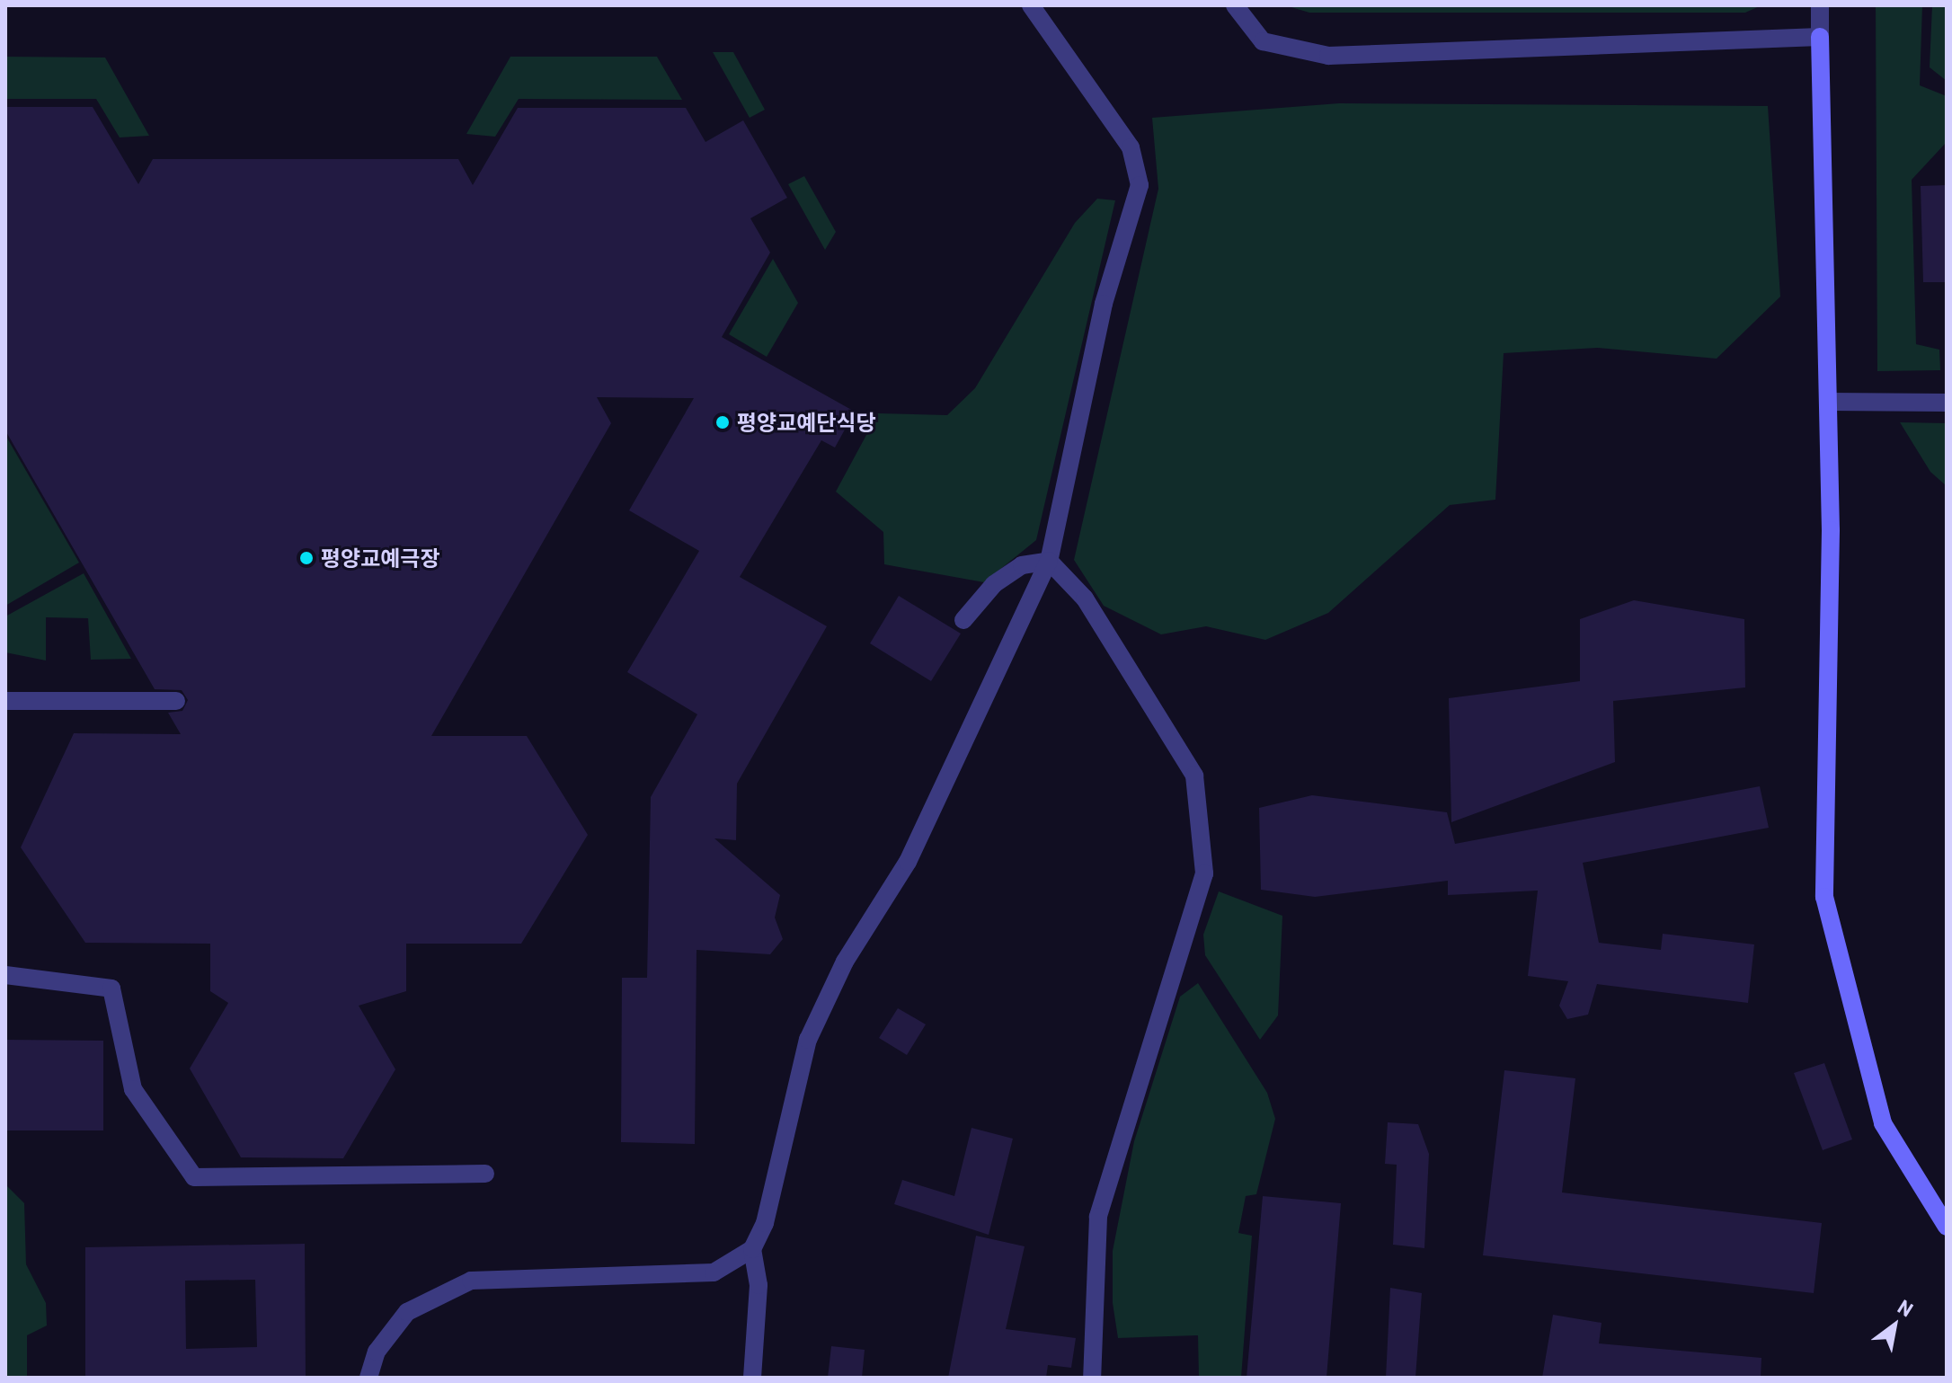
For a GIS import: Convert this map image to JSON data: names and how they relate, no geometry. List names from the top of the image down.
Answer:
{
  "places": ["평양교예단식당", "평양교예극장"],
  "north": "top right"
}
